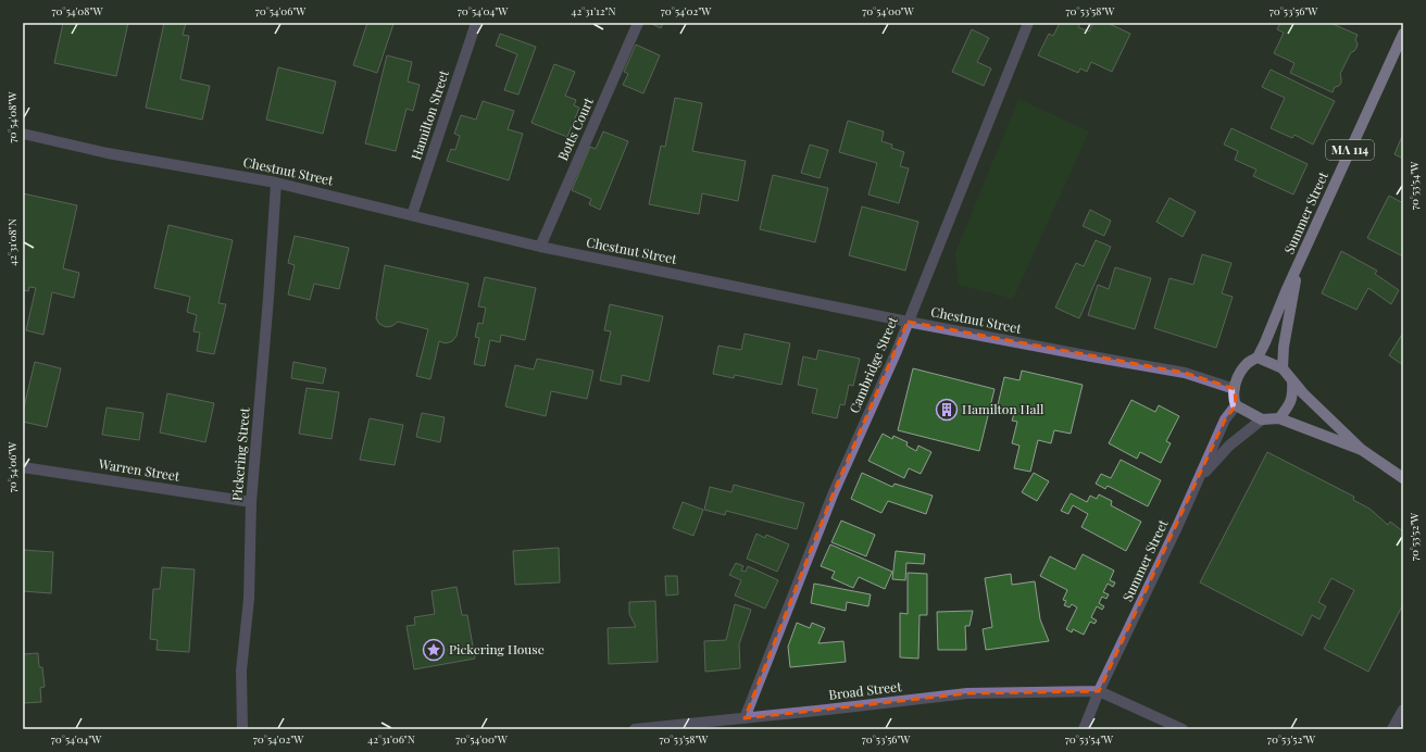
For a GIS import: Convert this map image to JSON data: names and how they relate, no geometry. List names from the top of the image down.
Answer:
{
  "streets": {
    "main road": ["MA 114", "Summer Street"],
    "street": [
      "Hamilton Street",
      "Botts Court",
      "Chestnut Street",
      "Cambridge Street",
      "Pickering Street",
      "Warren Street",
      "Broad Street"
    ]
  },
  "crossings": [
    ["Hamilton Street", "Chestnut Street"],
    ["Botts Court", "Chestnut Street"],
    ["Chestnut Street", "Summer Street"],
    ["Chestnut Street", "Cambridge Street"],
    ["Chestnut Street", "Pickering Street"],
    ["Summer Street", "Broad Street"],
    ["Cambridge Street", "Broad Street"],
    ["Pickering Street", "Warren Street"]
  ],
  "places": {
    "building": ["Hamilton Hall"],
    "place": ["Pickering House"]
  },
  "coordinates": [
    "70°54'08\"W",
    "70°54'06\"W",
    "70°54'04\"W",
    "42°31'12\"N",
    "70°54'02\"W",
    "70°54'00\"W",
    "70°53'58\"W",
    "70°53'56\"W",
    "70°53'54\"W",
    "42°31'08\"N",
    "70°53'52\"W",
    "42°31'06\"N"
  ]
}
